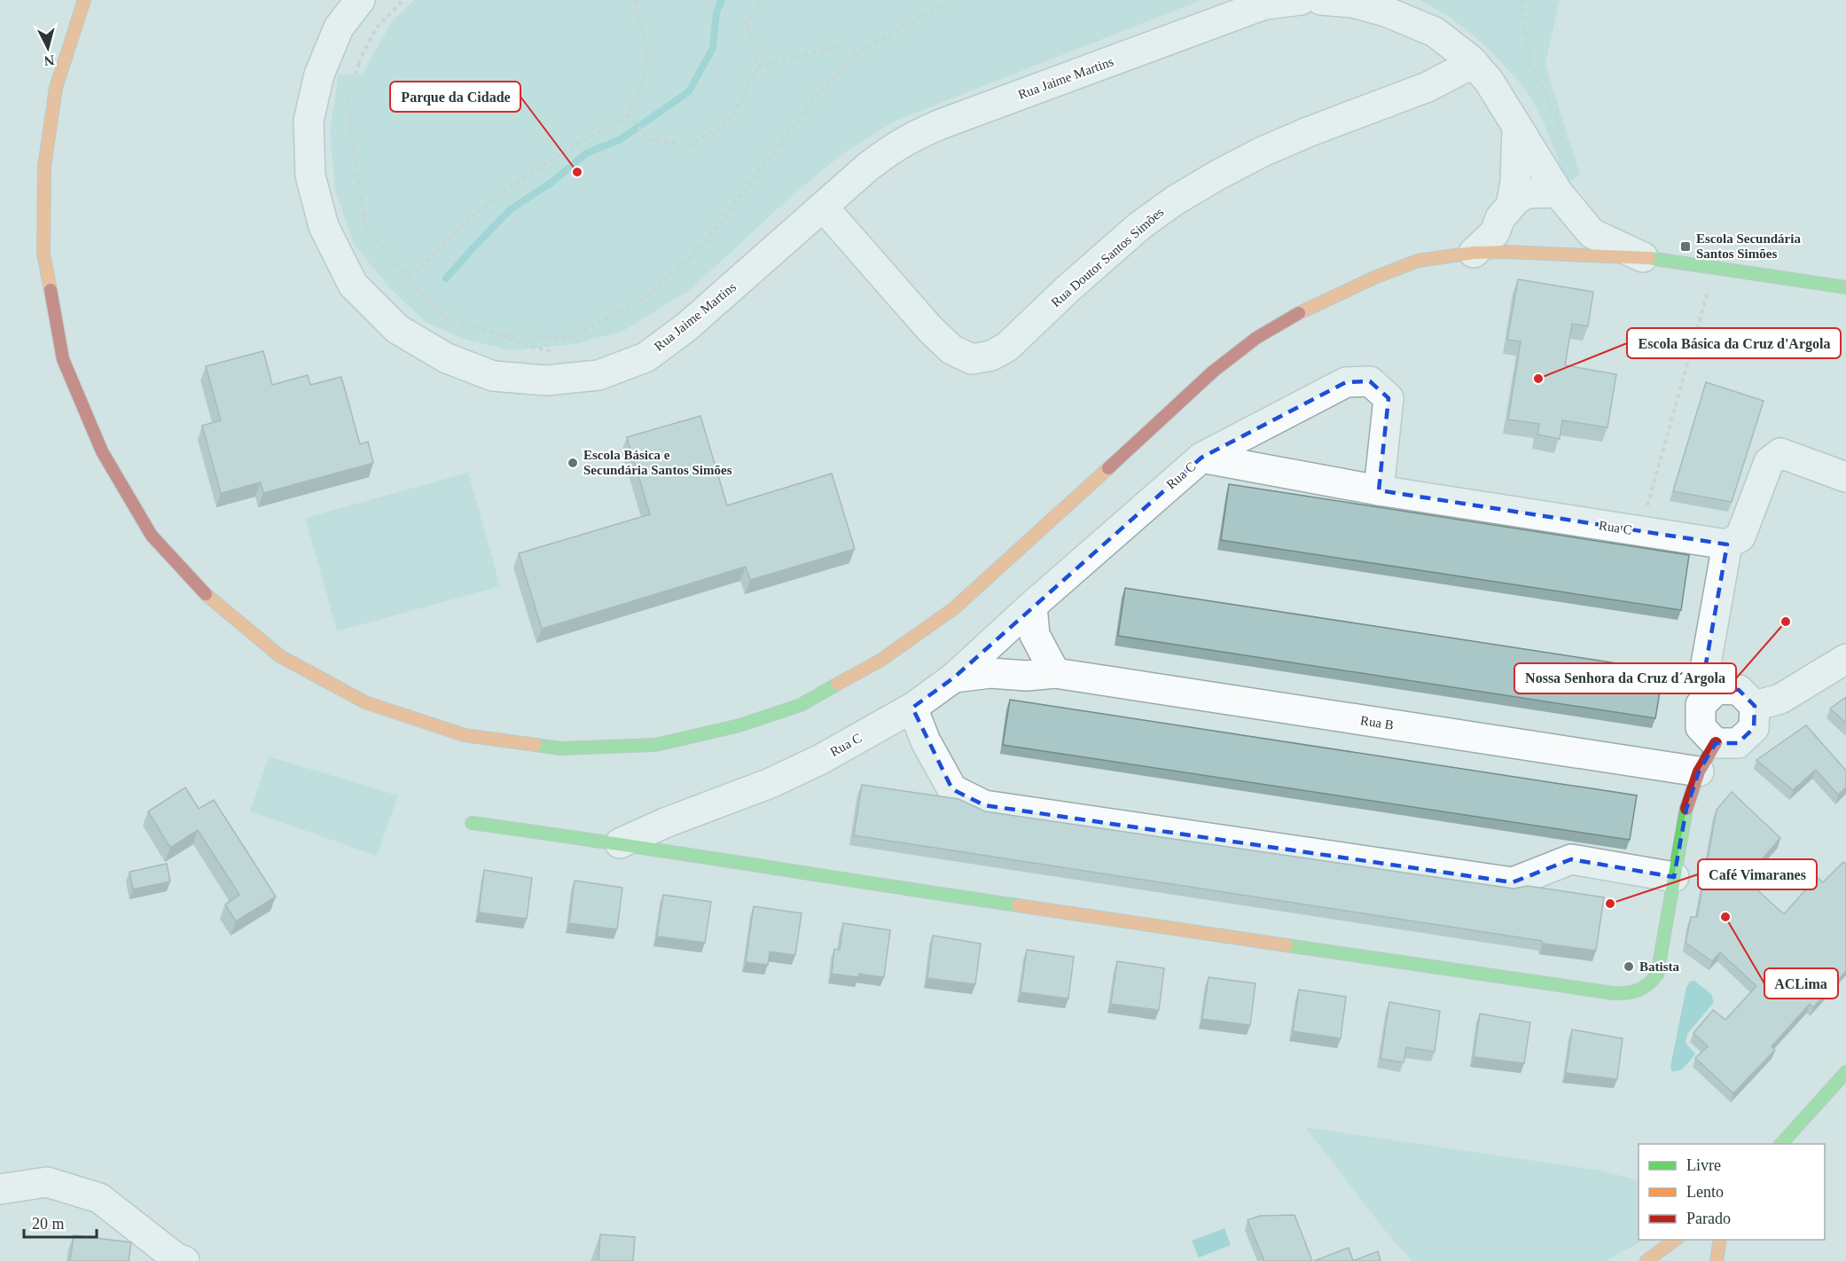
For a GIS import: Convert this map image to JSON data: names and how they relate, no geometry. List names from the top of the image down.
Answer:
{
  "streets": {
    "street": [
      "Rua Jaime Martins",
      "Rua Doutor Santos Simões",
      "Rua C",
      "Rua B"
    ]
  },
  "crossings": [
    ["Rua Jaime Martins", "Rua Doutor Santos Simões"],
    ["Rua C", "Rua B"]
  ],
  "places": {
    "other": [
      "Parque da Cidade",
      "Escola Básica da Cruz d'Argola",
      "Escola Básica e Secundária Santos Simões",
      "Nossa Senhora da Cruz d´Argola",
      "Café Vimaranes",
      "ACLima",
      "Batista"
    ],
    "transit": ["Escola Secundária Santos Simões"]
  },
  "legend": ["Livre", "Lento", "Parado"],
  "scale_bar": "20 m",
  "north": "bottom"
}
